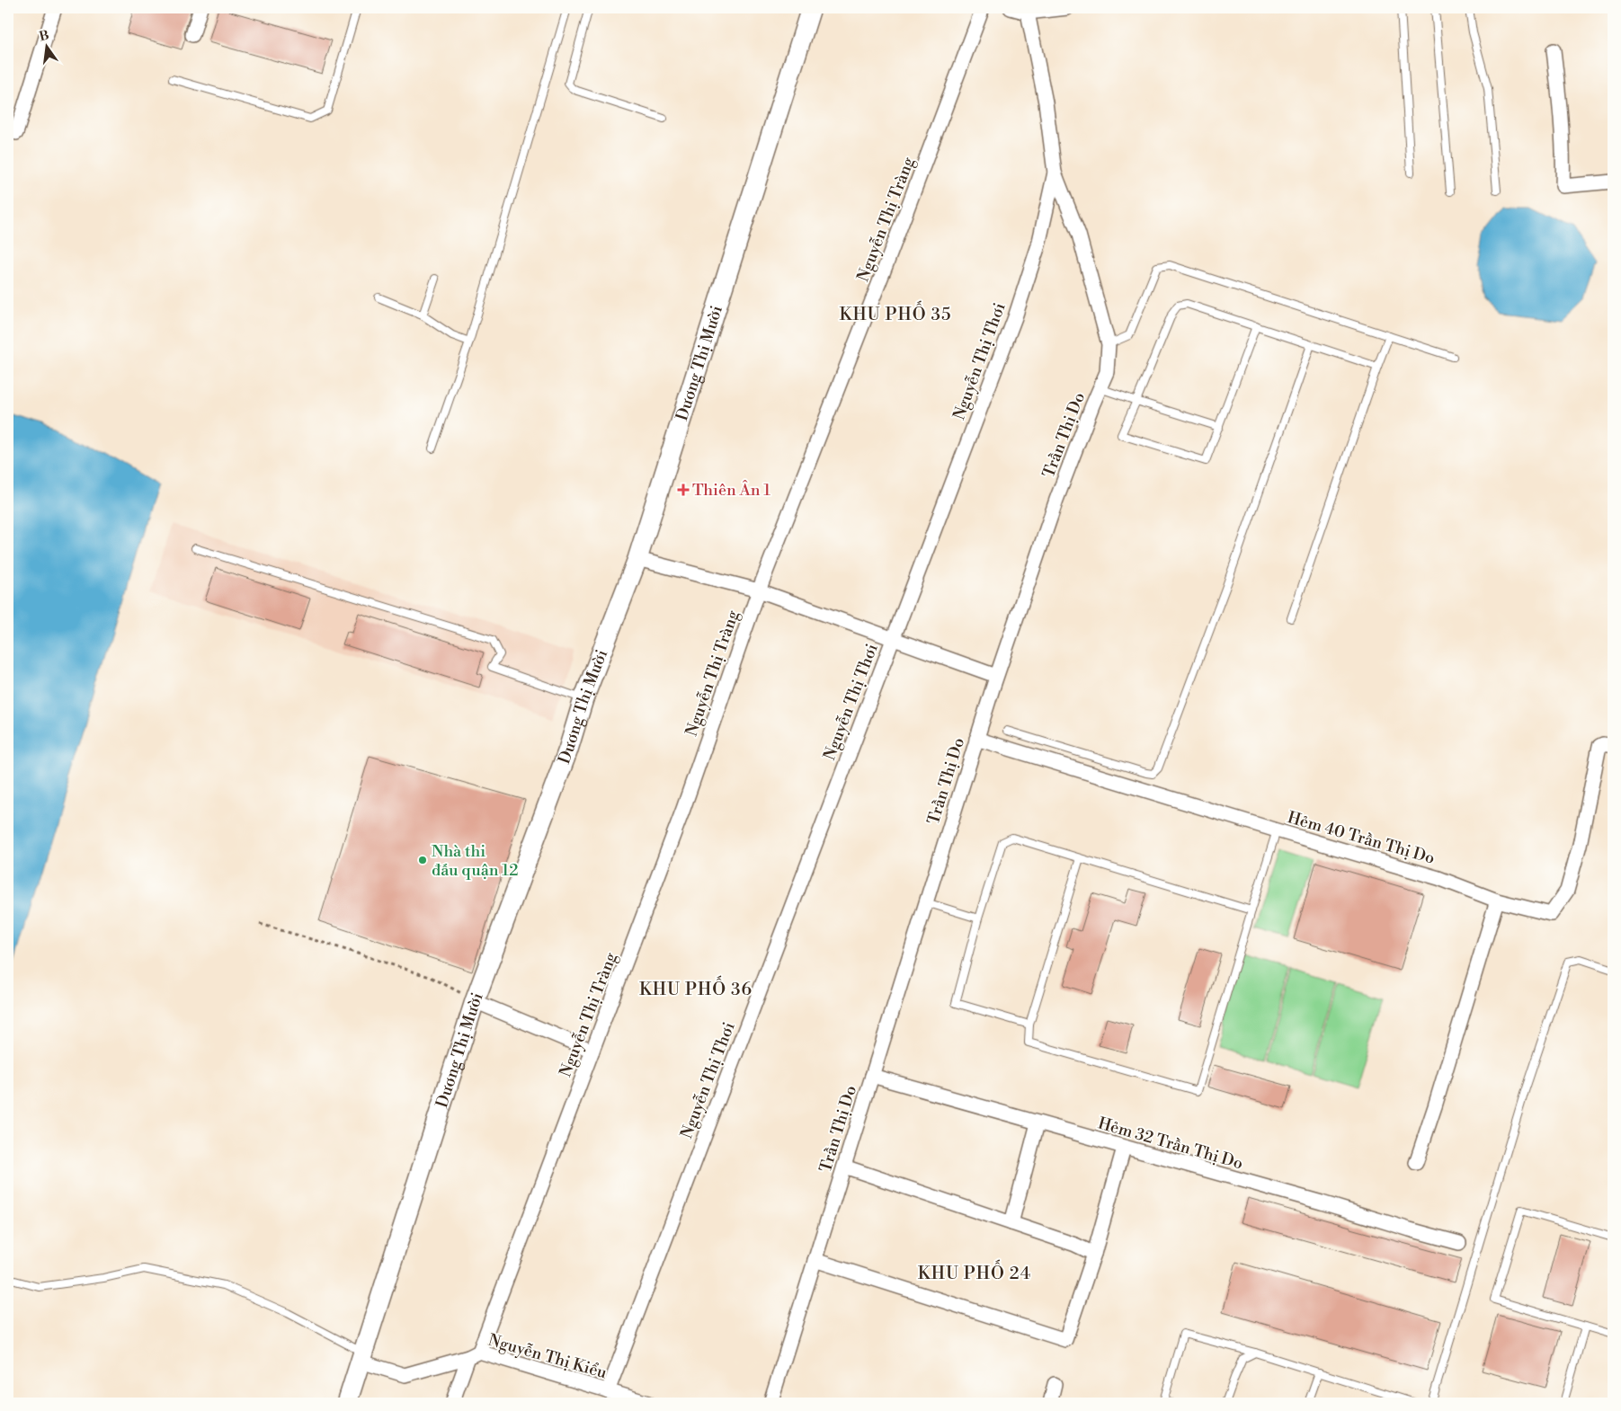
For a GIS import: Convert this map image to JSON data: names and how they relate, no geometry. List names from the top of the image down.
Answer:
{
  "streets": {
    "street": [
      "Nguyễn Thị Tràng",
      "Nguyễn Thị Thơi",
      "Dương Thị Mười",
      "Trần Thị Do",
      "Hẻm 40 Trần Thị Do",
      "Hẻm 32 Trần Thị Do",
      "Nguyễn Thị Kiểu"
    ]
  },
  "crossings": [
    ["Nguyễn Thị Tràng", "Nguyễn Thị Kiểu"],
    ["Nguyễn Thị Thơi", "Trần Thị Do"],
    ["Nguyễn Thị Thơi", "Nguyễn Thị Kiểu"],
    ["Dương Thị Mười", "Nguyễn Thị Kiểu"],
    ["Trần Thị Do", "Hẻm 40 Trần Thị Do"],
    ["Trần Thị Do", "Hẻm 32 Trần Thị Do"]
  ],
  "districts": ["KHU PHỐ 35", "KHU PHỐ 36", "KHU PHỐ 24"],
  "places": {
    "health": ["Thiên Ân 1"],
    "other": ["Nhà thi đấu quận 12"]
  },
  "north": "top"
}
